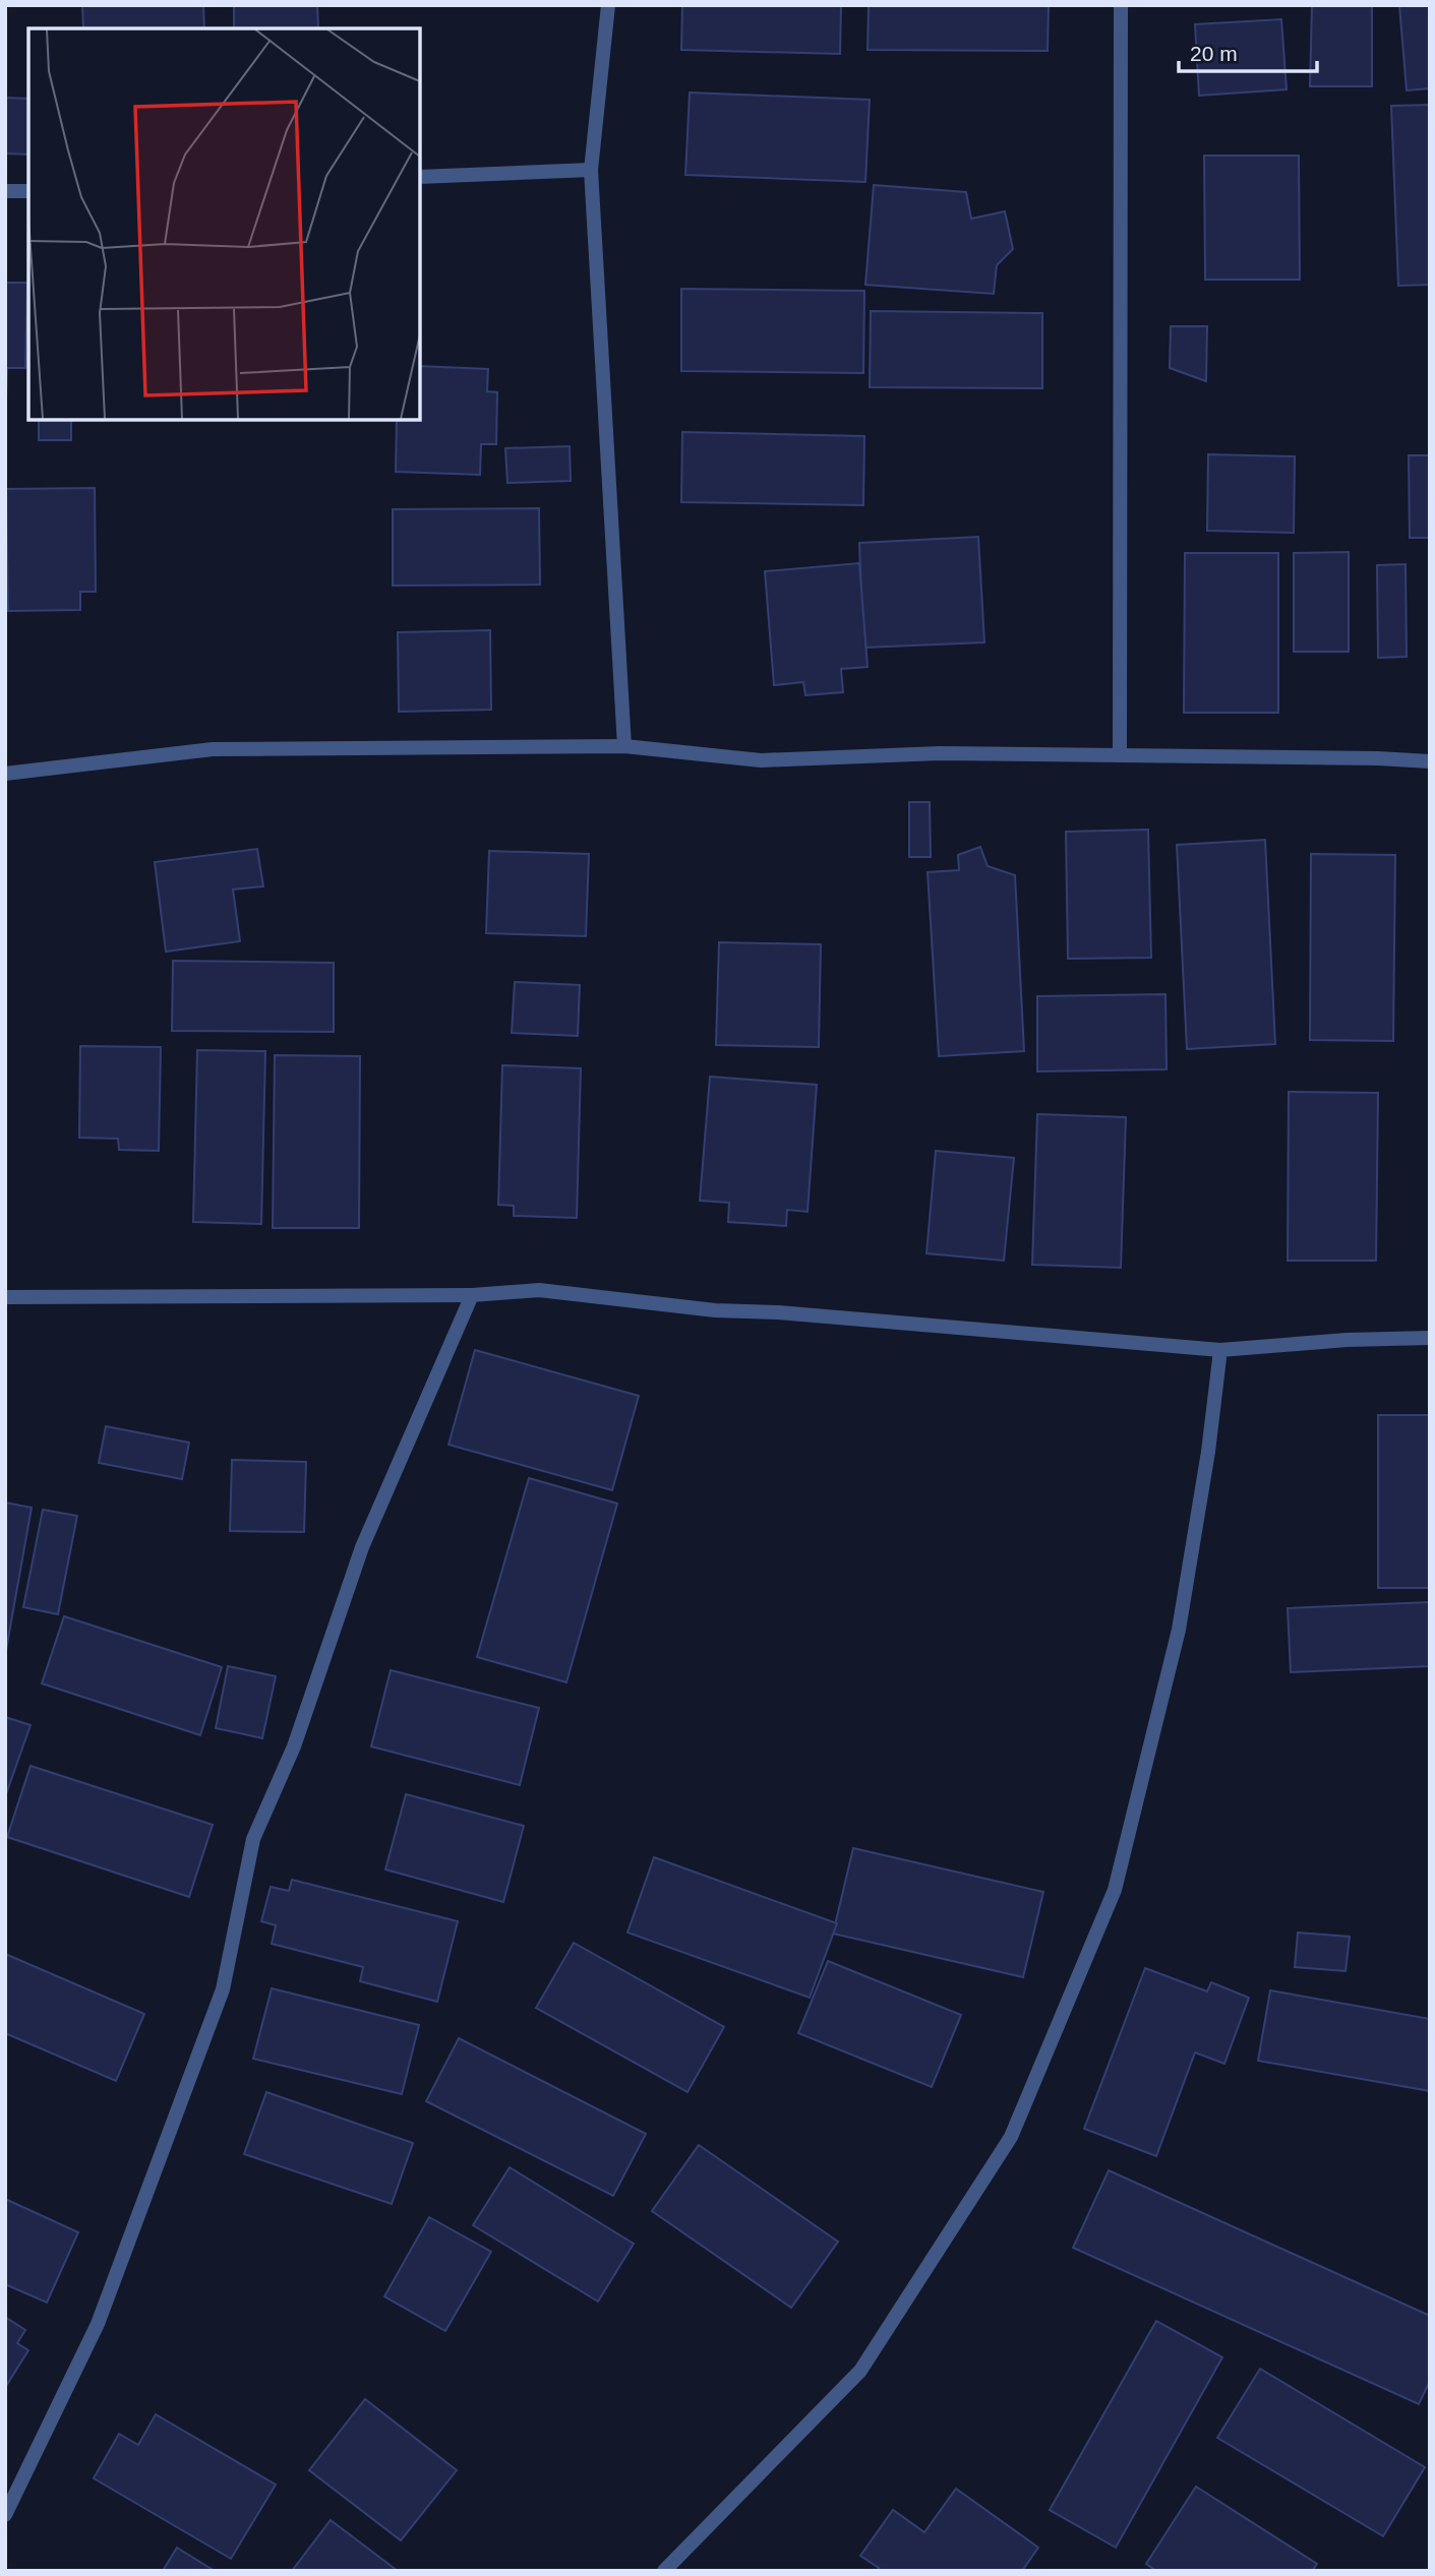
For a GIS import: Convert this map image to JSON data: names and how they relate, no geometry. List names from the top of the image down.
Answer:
{
  "scale_bar": "20 m"
}
